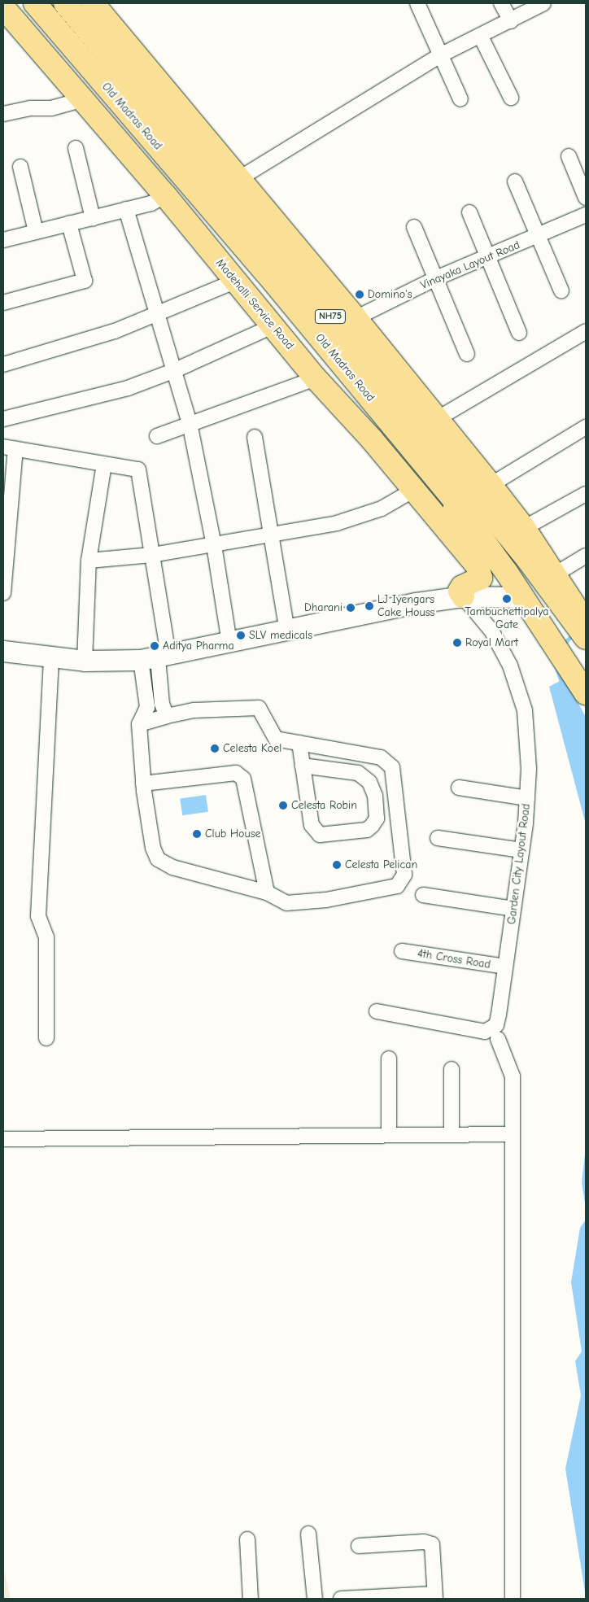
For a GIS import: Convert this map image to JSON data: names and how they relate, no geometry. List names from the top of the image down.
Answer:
{
  "streets": {
    "main road": ["Old Madras Road", "Madehalli Service Road", "NH75"],
    "street": ["Vinayaka Layout Road", "Garden City Layout Road", "4th Cross Road"]
  },
  "crossings": [
    ["Madehalli Service Road", "Garden City Layout Road"],
    ["Garden City Layout Road", "4th Cross Road"]
  ],
  "places": [
    "Domino's",
    "Tambuchettipalya Gate",
    "LJ Iyengars Cake Houss",
    "Dharani",
    "SLV medicals",
    "Royal Mart",
    "Aditya Pharma",
    "Celesta Koel",
    "Celesta Robin",
    "Club House",
    "Celesta Pelican"
  ]
}
